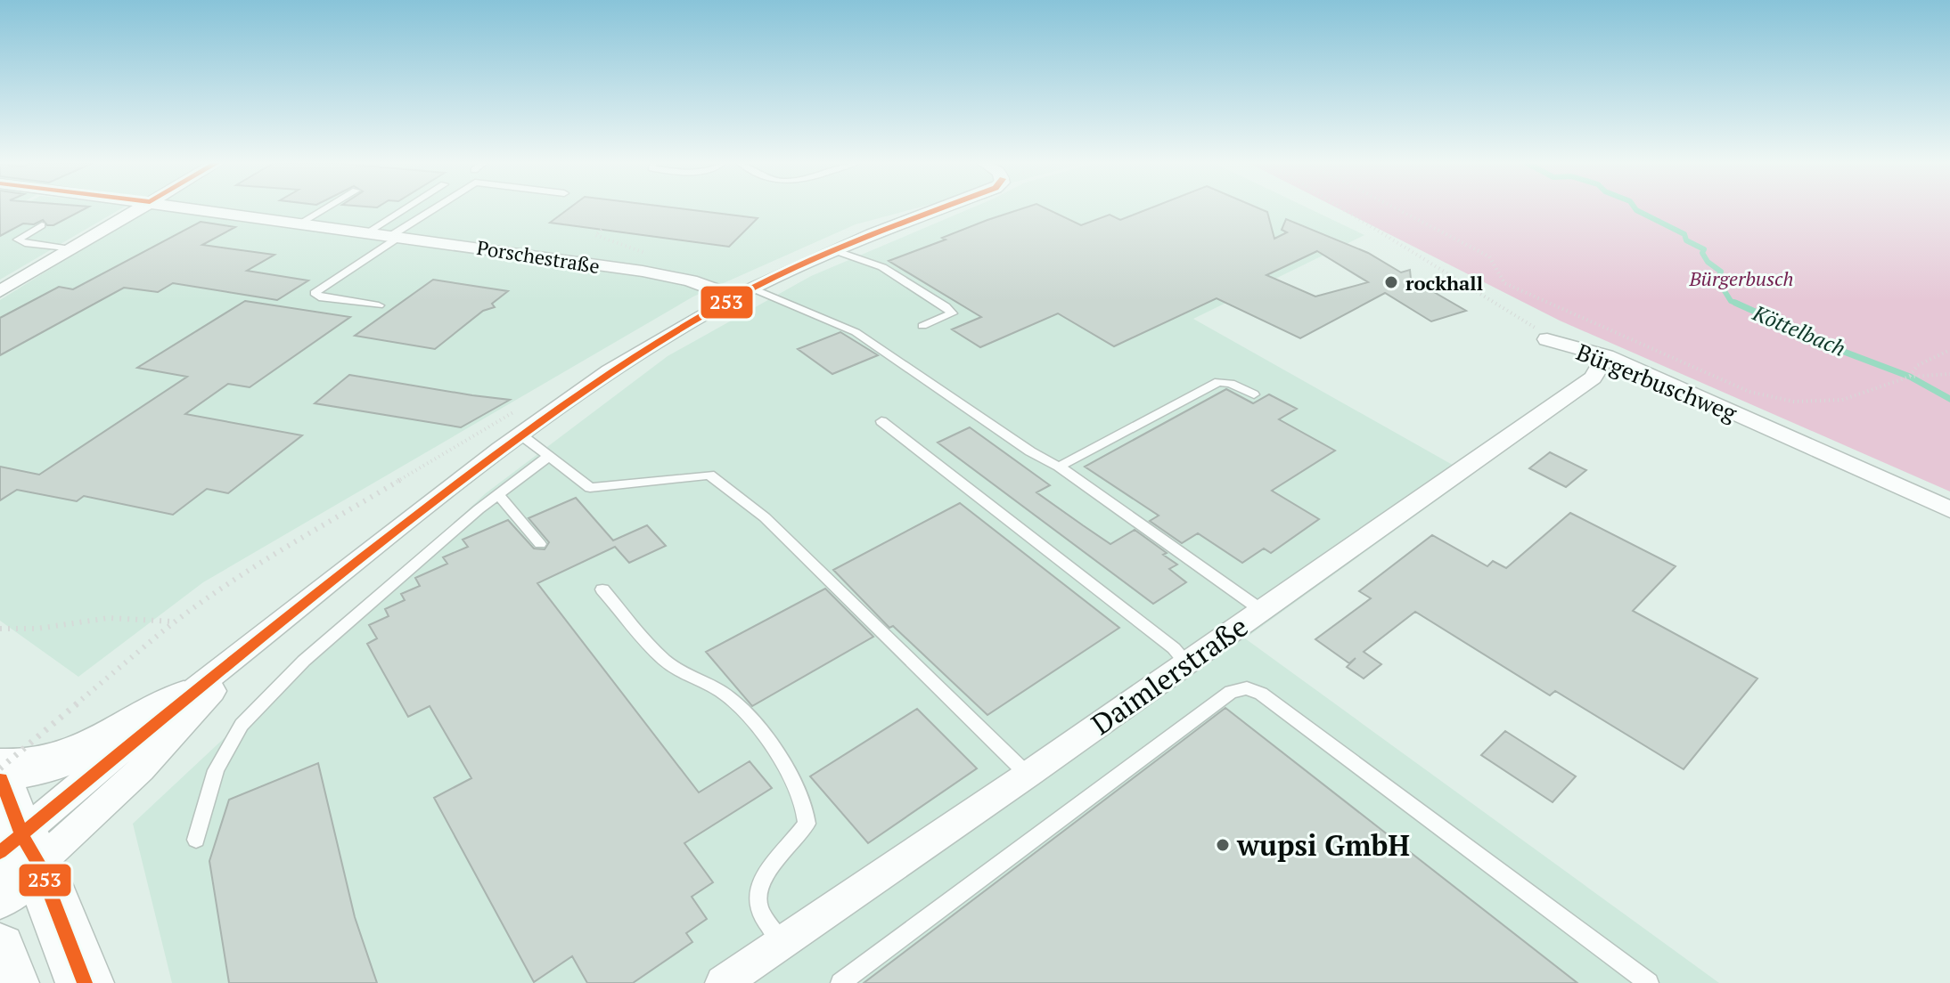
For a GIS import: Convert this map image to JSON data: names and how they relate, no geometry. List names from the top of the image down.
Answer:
{
  "streets": {
    "street": ["Porschestraße", "Bürgerbuschweg", "Daimlerstraße"]
  },
  "crossings": [
    ["Bürgerbuschweg", "Daimlerstraße"]
  ],
  "water": ["Köttelbach"],
  "parks": ["Bürgerbusch"],
  "places": ["rockhall", "wupsi GmbH"],
  "lines": ["transit line 253"]
}
